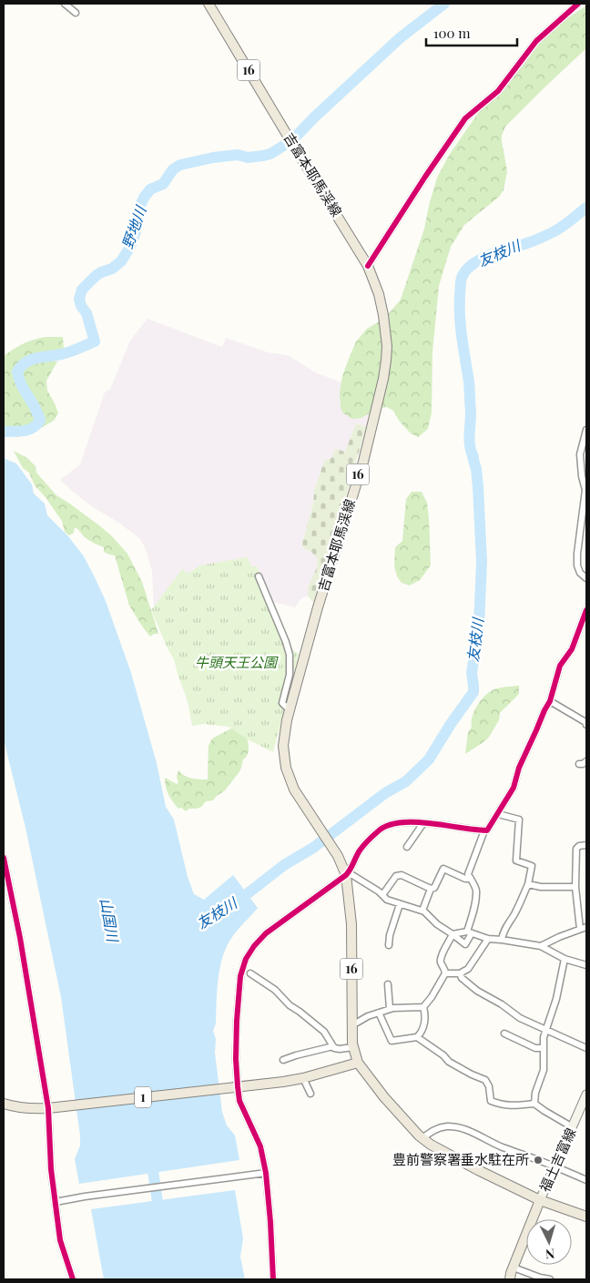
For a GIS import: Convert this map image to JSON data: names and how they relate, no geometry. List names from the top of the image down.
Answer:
{
  "streets": {
    "main road": [
      "16",
      "吉富本耶馬渓線",
      "1",
      "福土吉富線"
    ]
  },
  "crossings": [
    ["吉富本耶馬渓線", "1"]
  ],
  "water": ["野地川", "友枝川", "山国川"],
  "parks": ["牛頭天王公園"],
  "places": ["豊前警察署垂水駐在所"],
  "scale_bar": "100 m",
  "north": "bottom"
}
